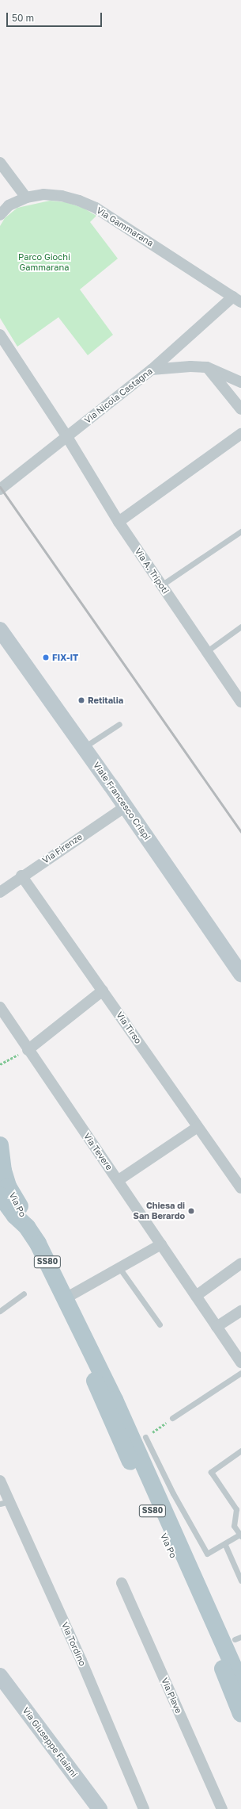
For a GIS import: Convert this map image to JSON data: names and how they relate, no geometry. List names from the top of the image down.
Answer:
{
  "streets": {
    "main road": ["Via Po", "SS80"],
    "street": [
      "Via Gammarana",
      "Via Nicola Castagna",
      "Via A. Tripoti",
      "Viale Francesco Crispi",
      "Via Firenze",
      "Via Tirso",
      "Via Tevere",
      "Via Tordino",
      "Via Piave",
      "Via Giuseppe Flaiani"
    ]
  },
  "crossings": [
    ["Via Gammarana", "Via Nicola Castagna"],
    ["Via Nicola Castagna", "Via A. Tripoti"],
    ["Viale Francesco Crispi", "Via Firenze"],
    ["Via Firenze", "Via Tirso"]
  ],
  "parks": ["Parco Giochi Gammarana"],
  "places": ["FIX-IT", "Retitalia", "Chiesa di San Berardo"],
  "scale_bar": "50 m"
}
